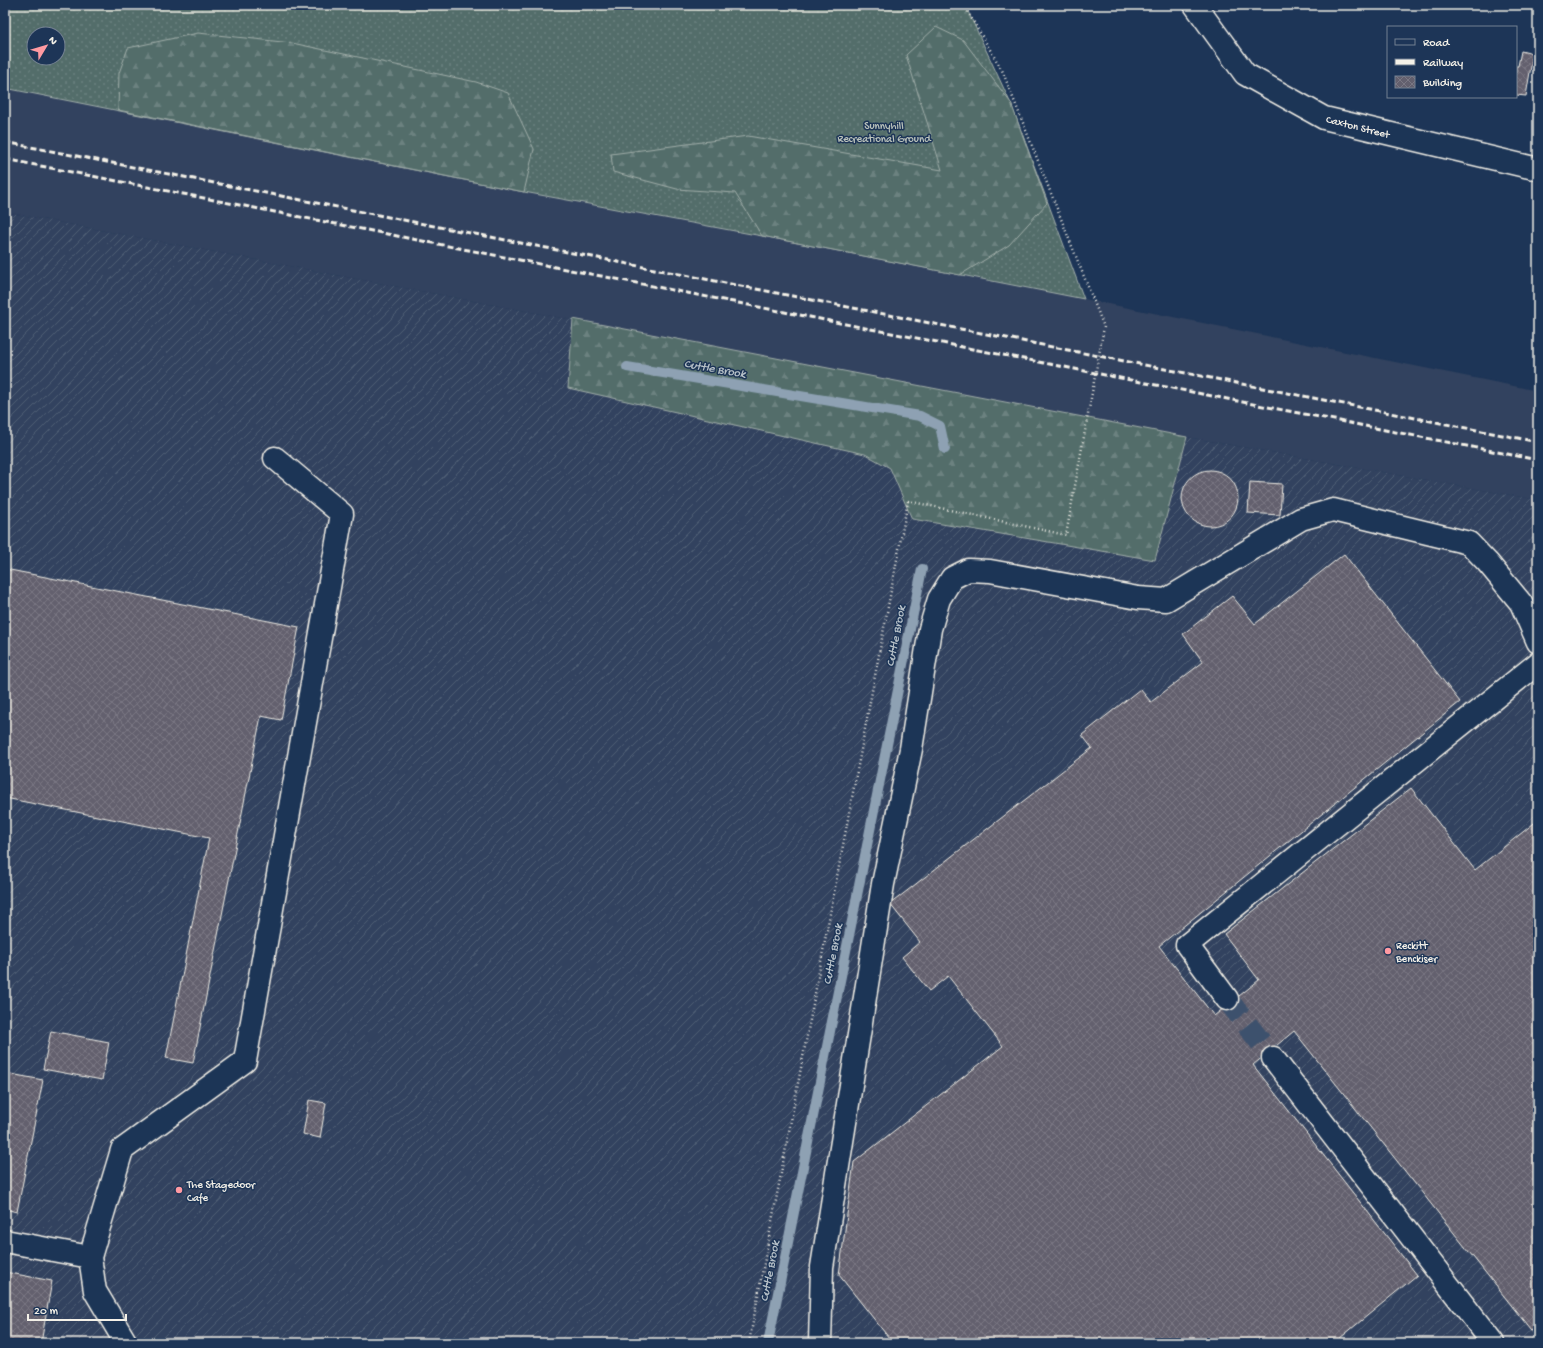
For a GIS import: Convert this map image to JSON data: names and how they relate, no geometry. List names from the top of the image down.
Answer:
{
  "streets": {
    "street": ["Caxton Street"]
  },
  "water": ["Cuttle Brook"],
  "parks": ["Sunnyhill Recreational Ground"],
  "places": ["Reckitt Benckiser", "The Stagedoor Cafe"],
  "legend": ["Road", "Railway", "Building"],
  "scale_bar": "20 m",
  "north": "top right"
}
